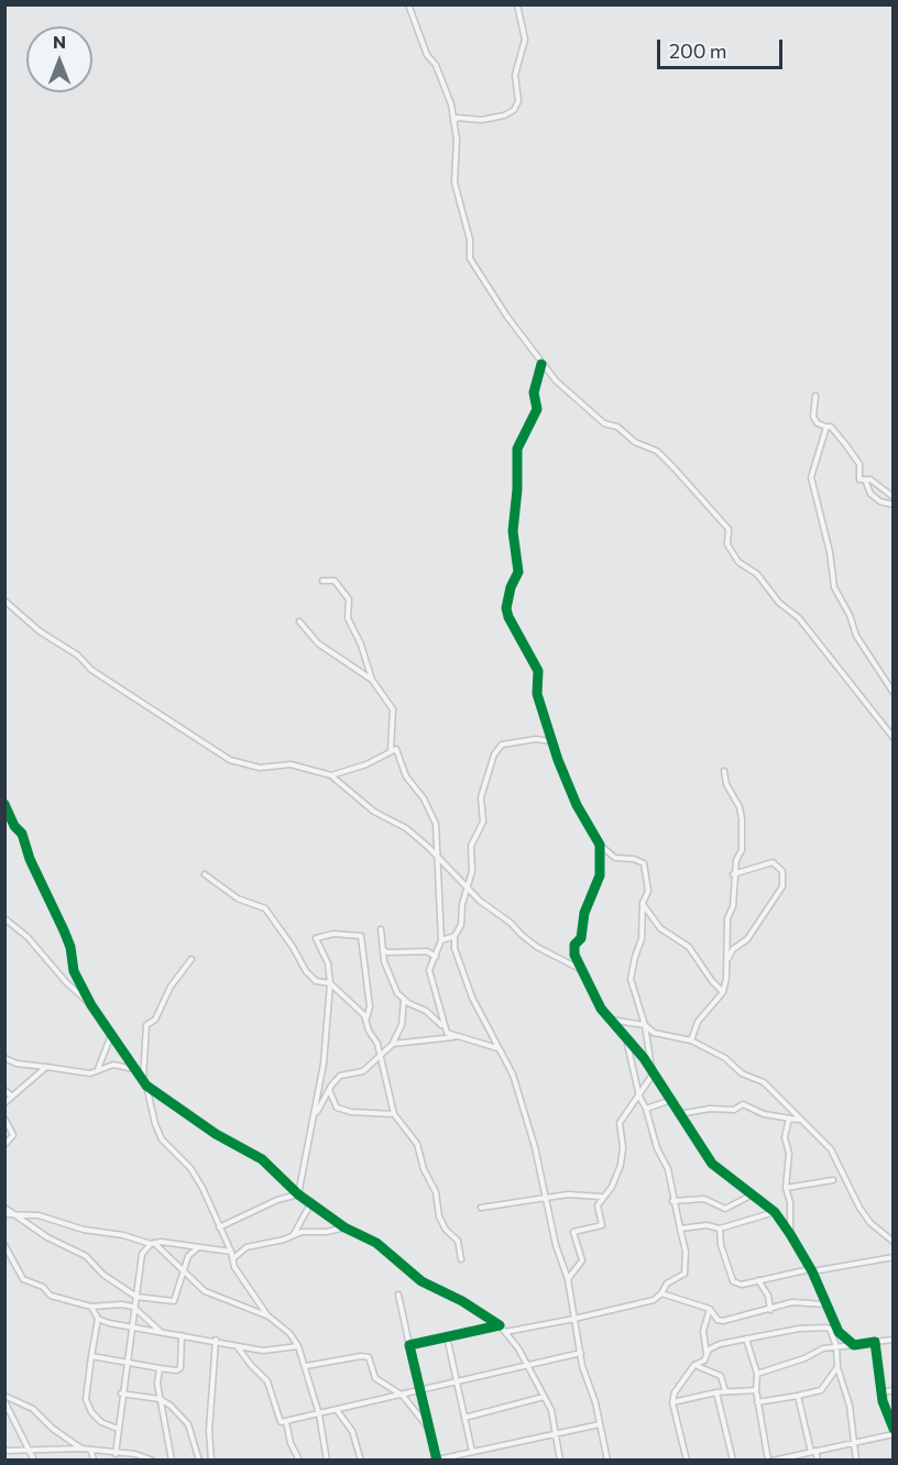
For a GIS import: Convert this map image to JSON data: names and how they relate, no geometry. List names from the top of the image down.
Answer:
{
  "scale_bar": "200 m",
  "north": "top"
}
